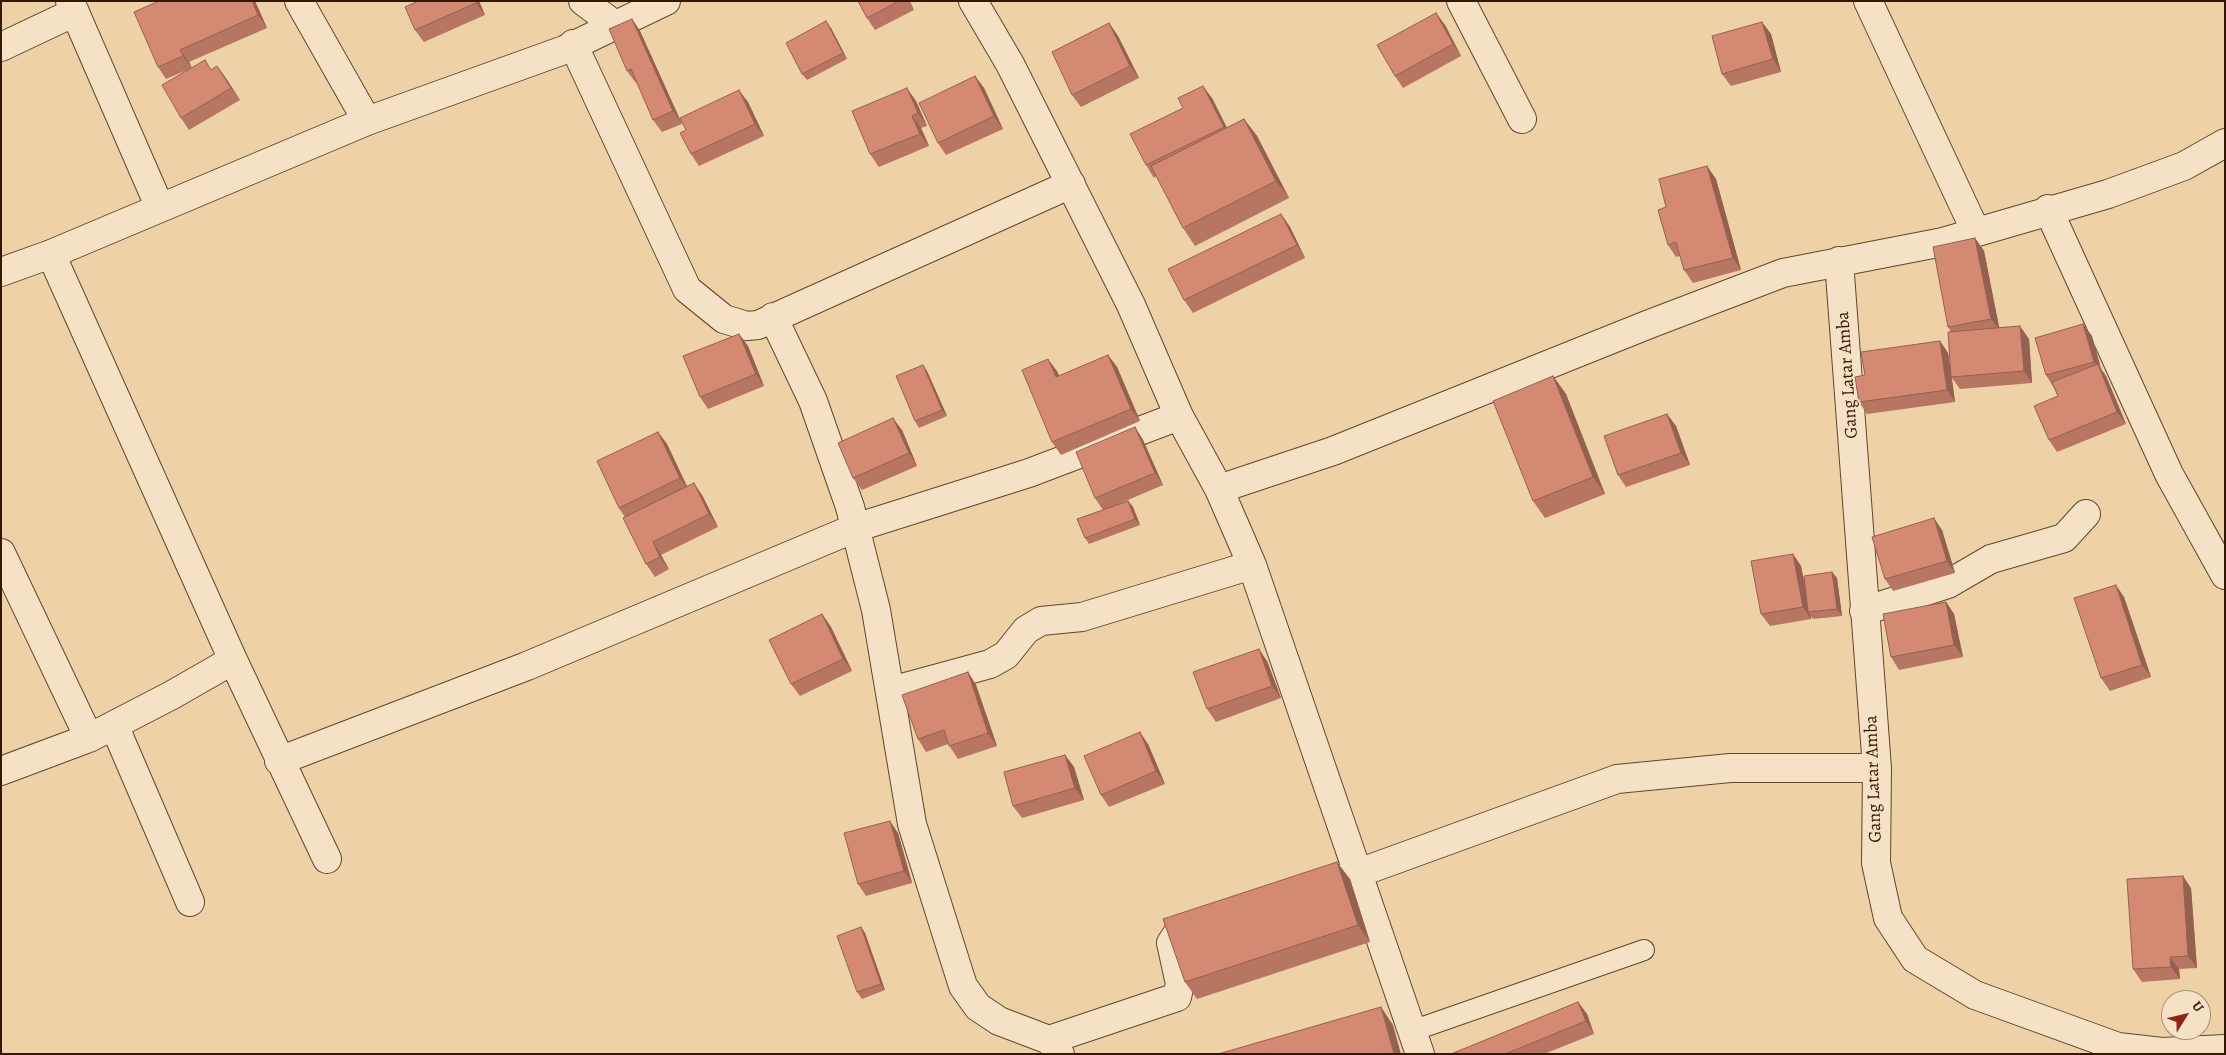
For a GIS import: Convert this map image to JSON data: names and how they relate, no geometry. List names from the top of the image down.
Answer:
{
  "streets": {
    "street": ["Gang Latar Amba"]
  },
  "north": "top right"
}
